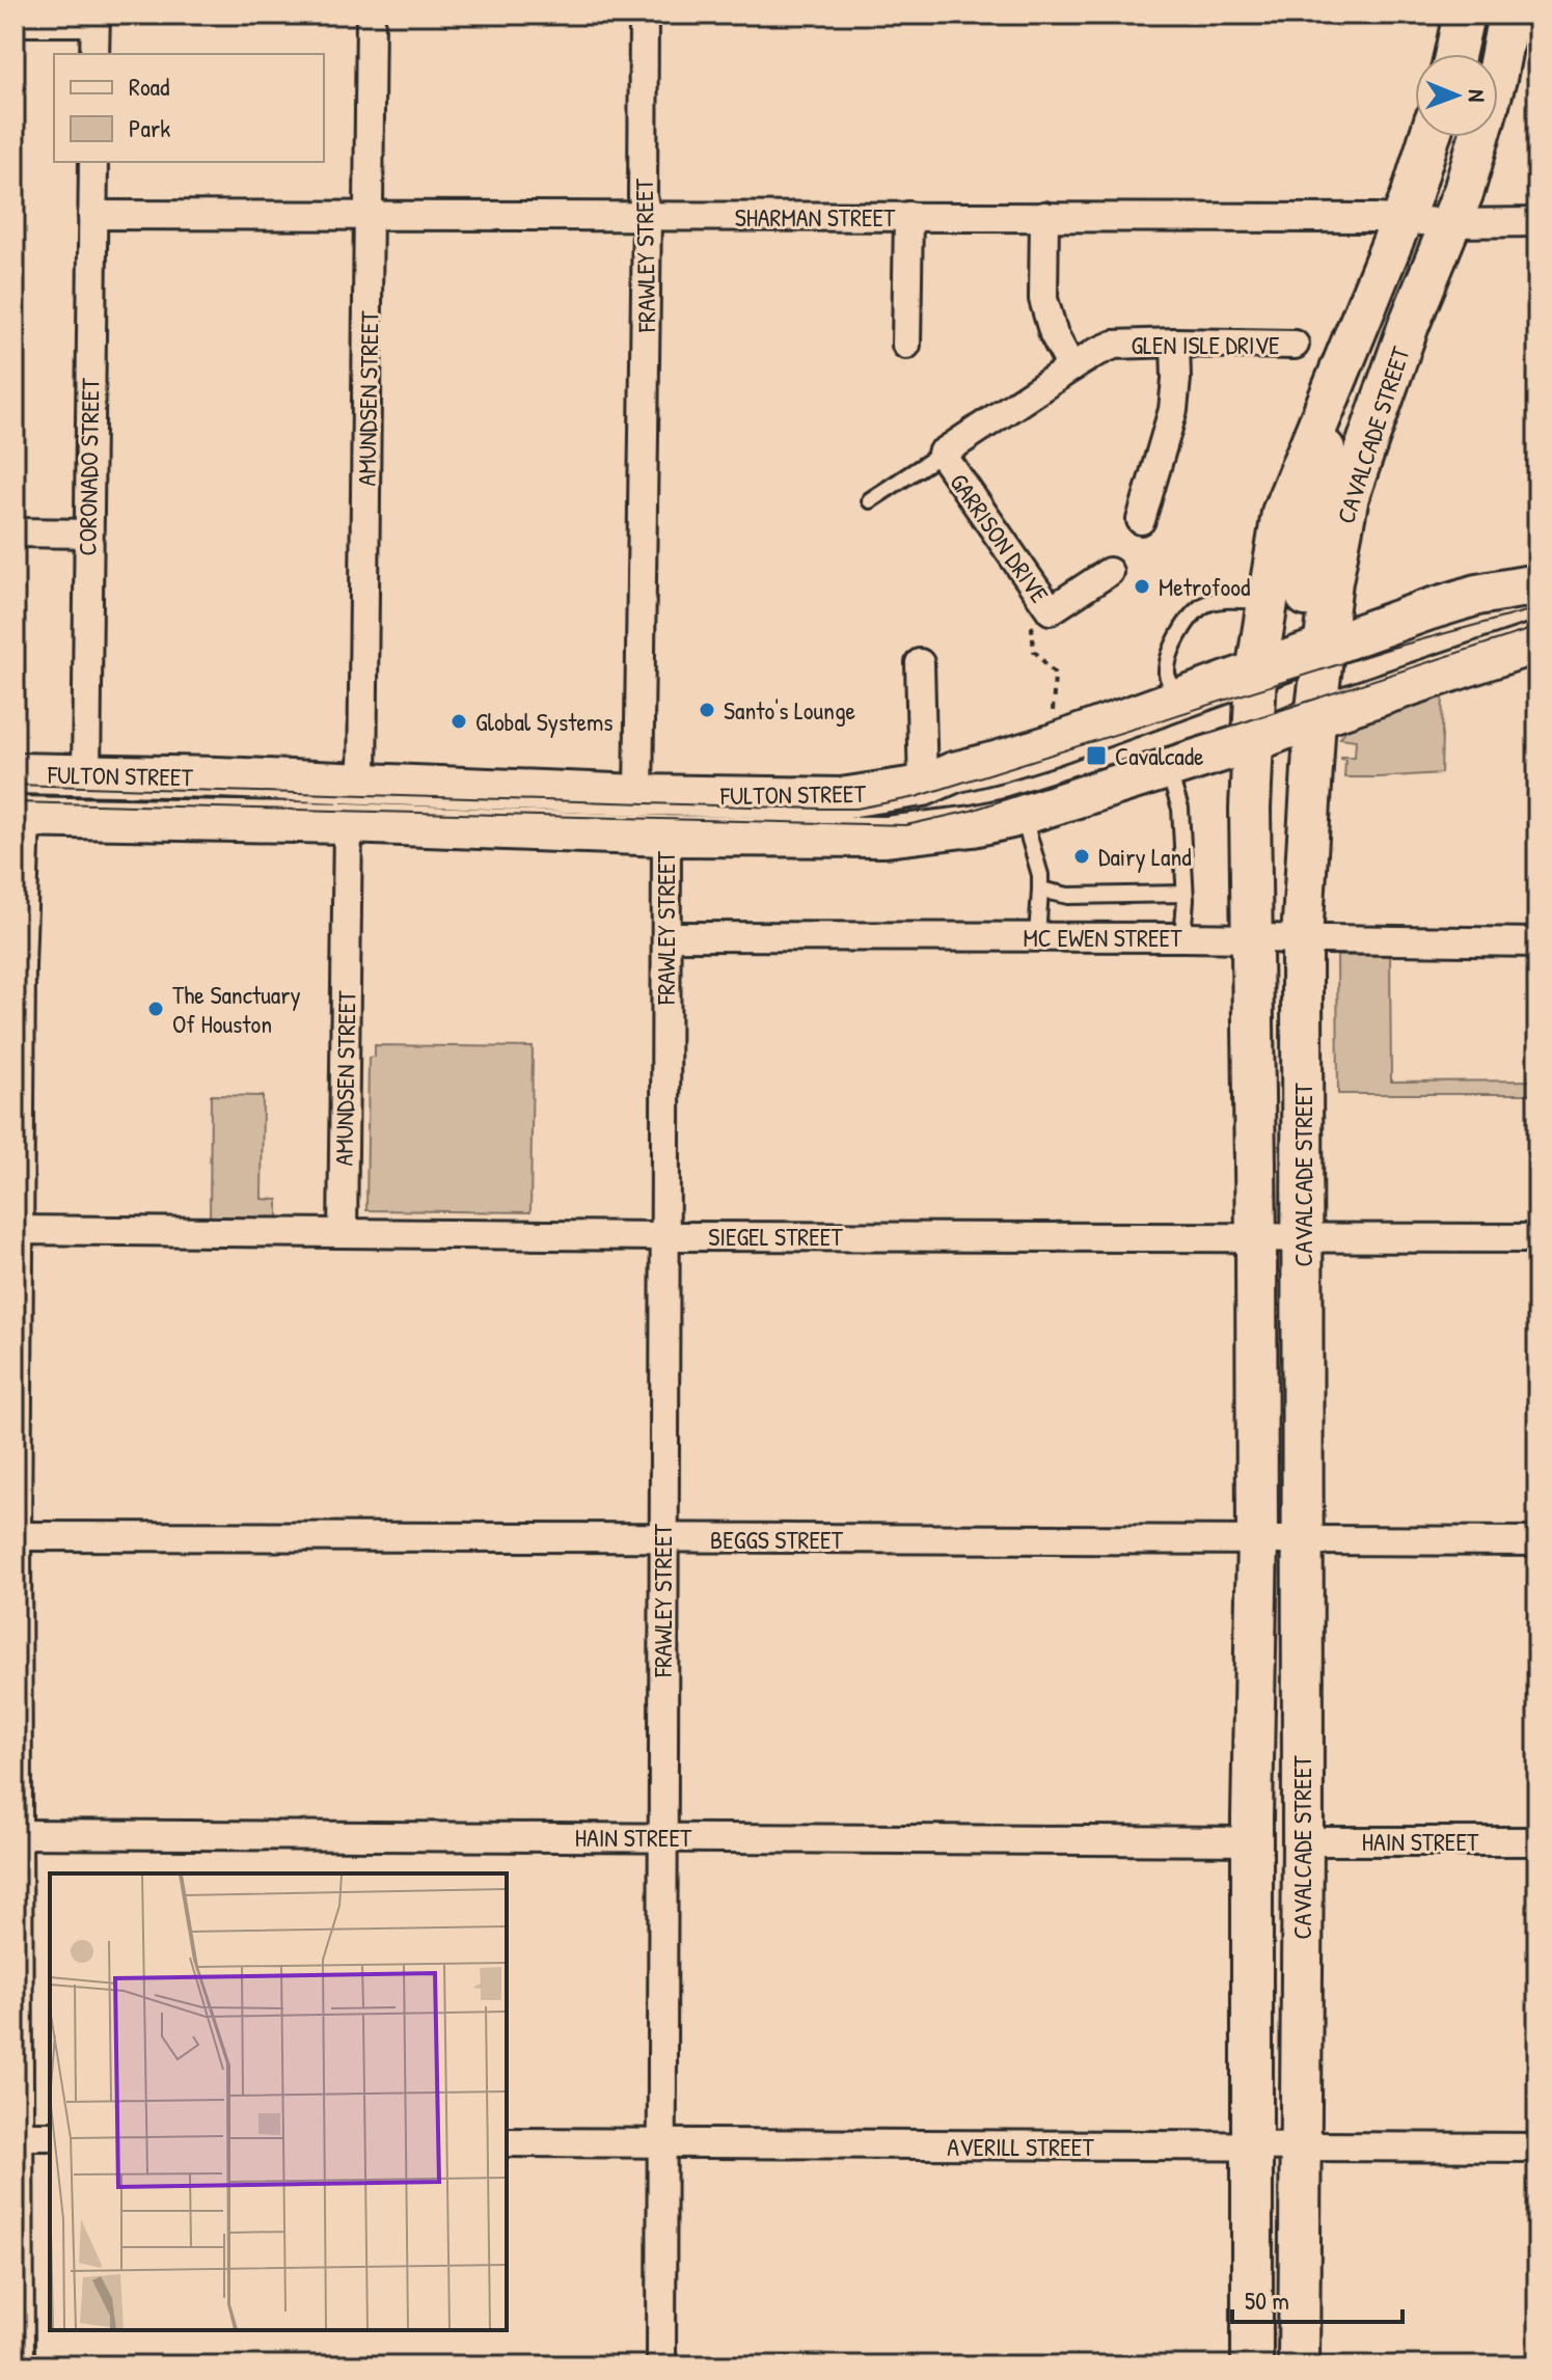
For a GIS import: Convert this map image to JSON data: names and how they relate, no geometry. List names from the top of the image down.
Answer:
{
  "streets": {
    "main road": ["CAVALCADE STREET", "FULTON STREET"],
    "street": [
      "SHARMAN STREET",
      "FRAWLEY STREET",
      "GLEN ISLE DRIVE",
      "AMUNDSEN STREET",
      "CORONADO STREET",
      "GARRISON DRIVE",
      "MC EWEN STREET",
      "SIEGEL STREET",
      "BEGGS STREET",
      "HAIN STREET",
      "AVERILL STREET"
    ]
  },
  "crossings": [
    ["SHARMAN STREET", "FRAWLEY STREET"],
    ["SHARMAN STREET", "AMUNDSEN STREET"],
    ["SHARMAN STREET", "CAVALCADE STREET"],
    ["SHARMAN STREET", "CORONADO STREET"],
    ["FRAWLEY STREET", "FULTON STREET"],
    ["FRAWLEY STREET", "MC EWEN STREET"],
    ["FRAWLEY STREET", "SIEGEL STREET"],
    ["FRAWLEY STREET", "BEGGS STREET"],
    ["FRAWLEY STREET", "HAIN STREET"],
    ["FRAWLEY STREET", "AVERILL STREET"],
    ["GLEN ISLE DRIVE", "GARRISON DRIVE"],
    ["AMUNDSEN STREET", "FULTON STREET"],
    ["AMUNDSEN STREET", "SIEGEL STREET"],
    ["CAVALCADE STREET", "FULTON STREET"],
    ["CAVALCADE STREET", "MC EWEN STREET"],
    ["CAVALCADE STREET", "SIEGEL STREET"],
    ["CAVALCADE STREET", "BEGGS STREET"],
    ["CAVALCADE STREET", "HAIN STREET"],
    ["CAVALCADE STREET", "AVERILL STREET"],
    ["CORONADO STREET", "FULTON STREET"]
  ],
  "places": {
    "other": [
      "Metrofood",
      "Santo's Lounge",
      "Global Systems",
      "Dairy Land",
      "The Sanctuary Of Houston"
    ],
    "transit": ["Cavalcade"]
  },
  "legend": ["Road", "Park"],
  "scale_bar": "50 m",
  "north": "right"
}
